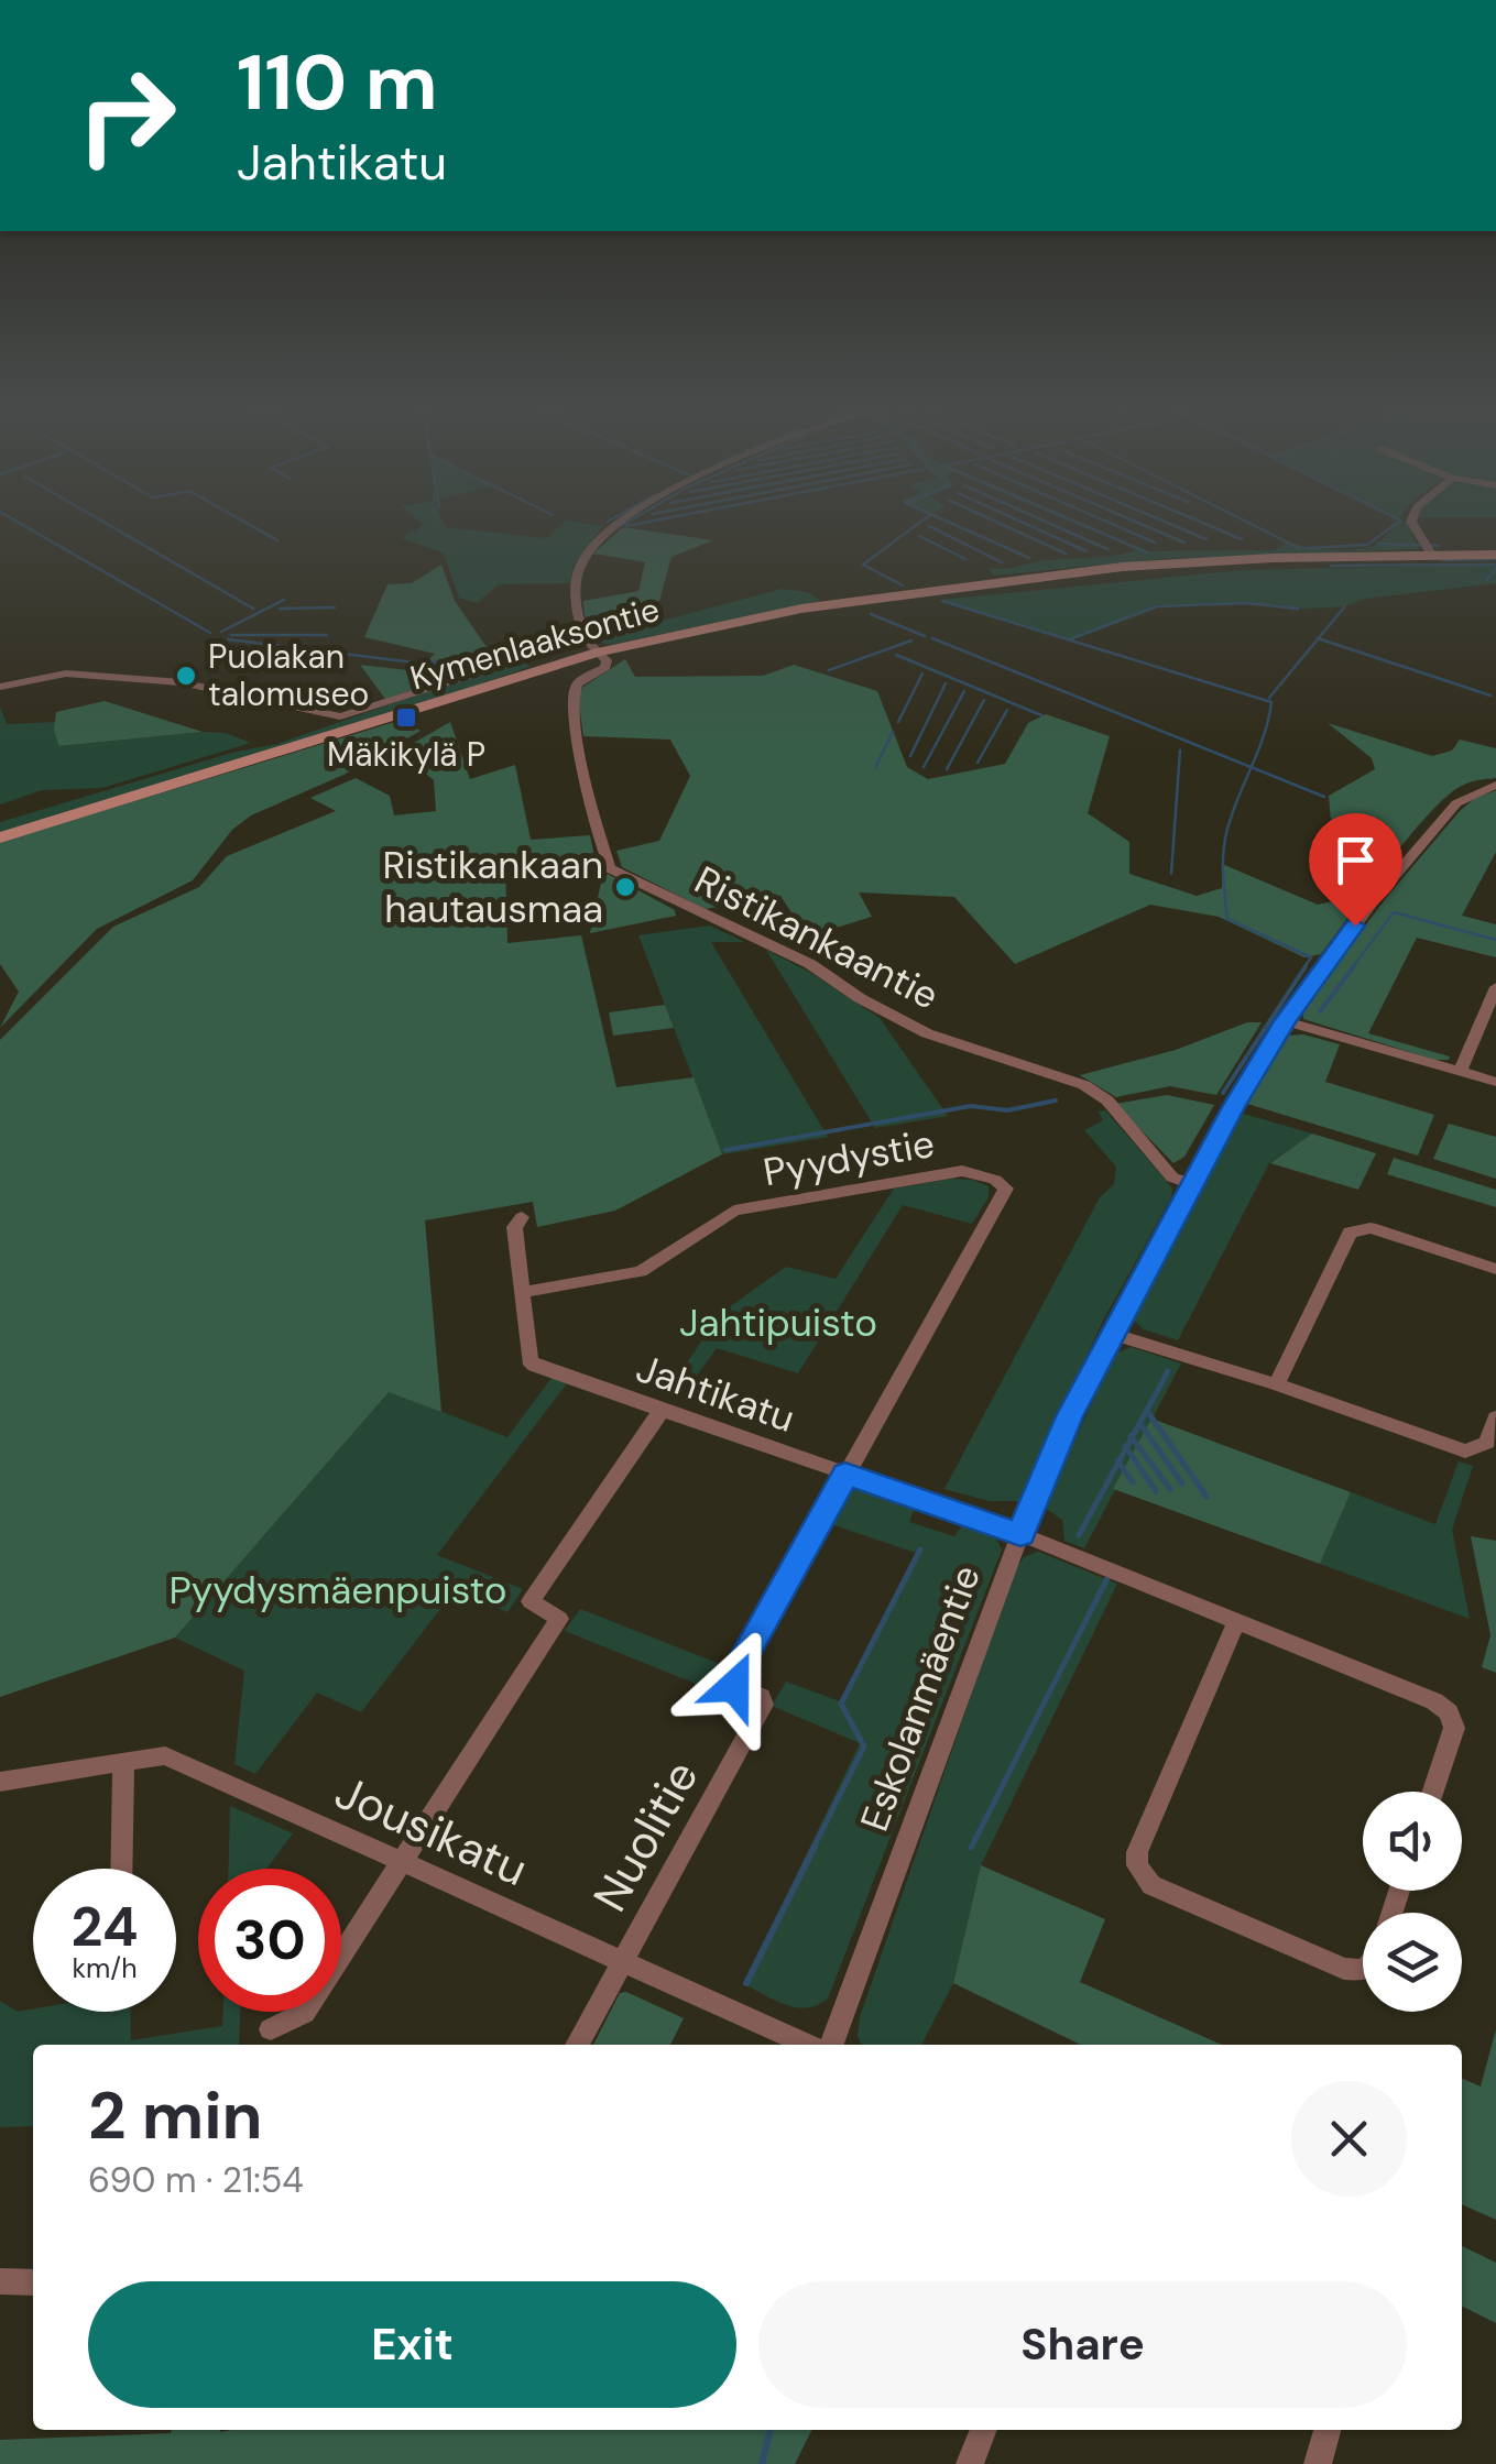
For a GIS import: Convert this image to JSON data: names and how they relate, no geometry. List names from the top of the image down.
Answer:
{
  "streets": {
    "main road": ["Kymenlaaksontie"],
    "street": [
      "Ristikankaantie",
      "Pyydystie",
      "Jahtikatu",
      "Eskolanmäentie",
      "Jousikatu",
      "Nuolitie"
    ]
  },
  "crossings": [
    ["Kymenlaaksontie", "Ristikankaantie"],
    ["Ristikankaantie", "Eskolanmäentie"],
    ["Pyydystie", "Jahtikatu"],
    ["Pyydystie", "Nuolitie"],
    ["Jahtikatu", "Eskolanmäentie"],
    ["Jahtikatu", "Nuolitie"],
    ["Jousikatu", "Nuolitie"]
  ],
  "parks": ["Jahtipuisto", "Pyydysmäenpuisto"],
  "places": {
    "other": ["Puolakan talomuseo", "Ristikankaan hautausmaa"],
    "transit": ["Mäkikylä P"]
  },
  "page": {
    "turn": ["110 m", "Jahtikatu"],
    "speed": "24 km/h",
    "limit": "30",
    "heading": ["2 min", "690 m · 21:54"],
    "buttons": ["Exit", "Share"]
  }
}
